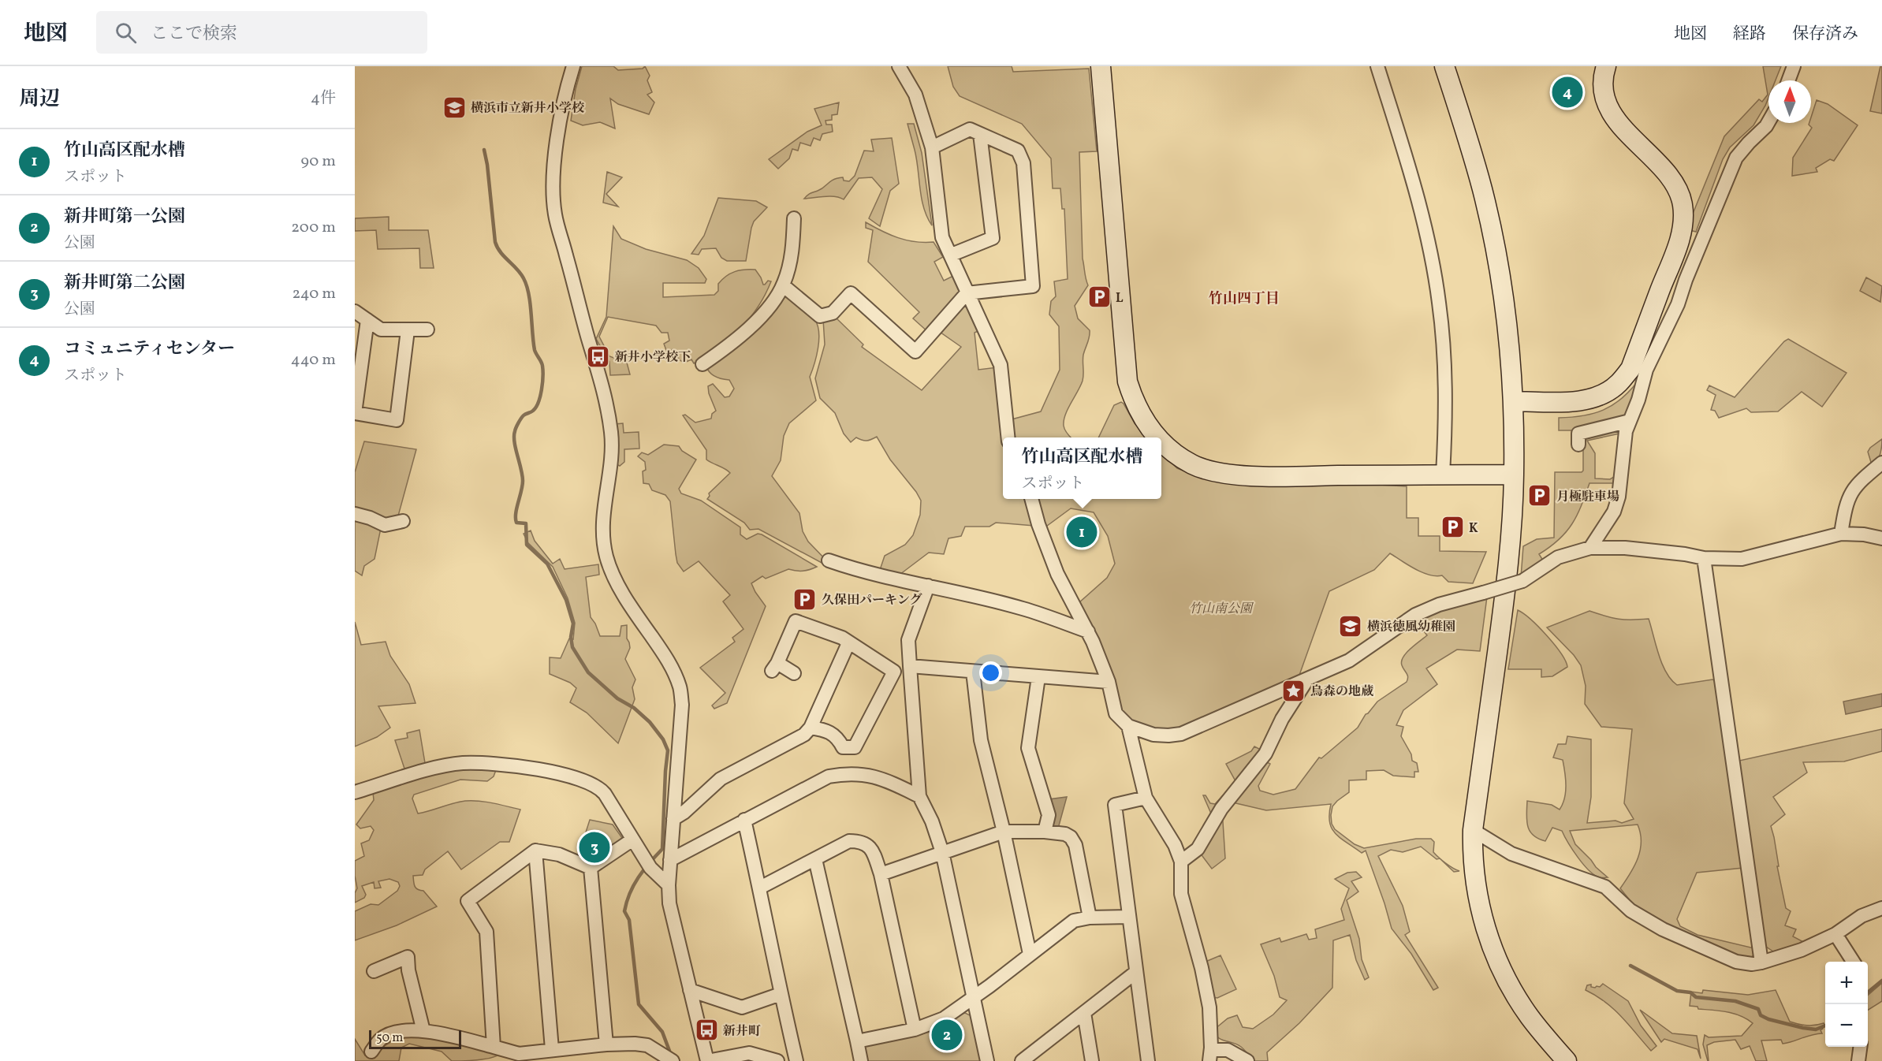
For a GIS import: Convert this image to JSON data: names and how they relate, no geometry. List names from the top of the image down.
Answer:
{
  "districts": ["竹山四丁目"],
  "parks": ["竹山南公園"],
  "places": {
    "school or university": ["横浜市立新井小学校", "横浜徳風幼稚園"],
    "parking": [
      "L",
      "月極駐車場",
      "K",
      "久保田パーキング"
    ],
    "bus stop": ["新井小学校下", "新井町"],
    "place": ["烏森の地蔵"]
  },
  "scale_bar": "50 m",
  "north": "top",
  "page": {
    "header": "地図",
    "search": "ここで検索",
    "nav": ["地図", "経路", "保存済み"],
    "heading": ["周辺", "4件"],
    "pins": [
      "4",
      "1",
      "3",
      "2"
    ],
    "list": [
      {
        "mark": "1",
        "name": "竹山高区配水槽",
        "note": "スポット",
        "value": "90 m"
      },
      {
        "mark": "2",
        "name": "新井町第一公園",
        "note": "公園",
        "value": "200 m"
      },
      {
        "mark": "3",
        "name": "新井町第二公園",
        "note": "公園",
        "value": "240 m"
      },
      {
        "mark": "4",
        "name": "コミュニティセンター",
        "note": "スポット",
        "value": "440 m"
      }
    ],
    "popup": ["竹山高区配水槽", "スポット"],
    "map_buttons": ["+", "−"],
    "scale": "50 m"
  }
}
